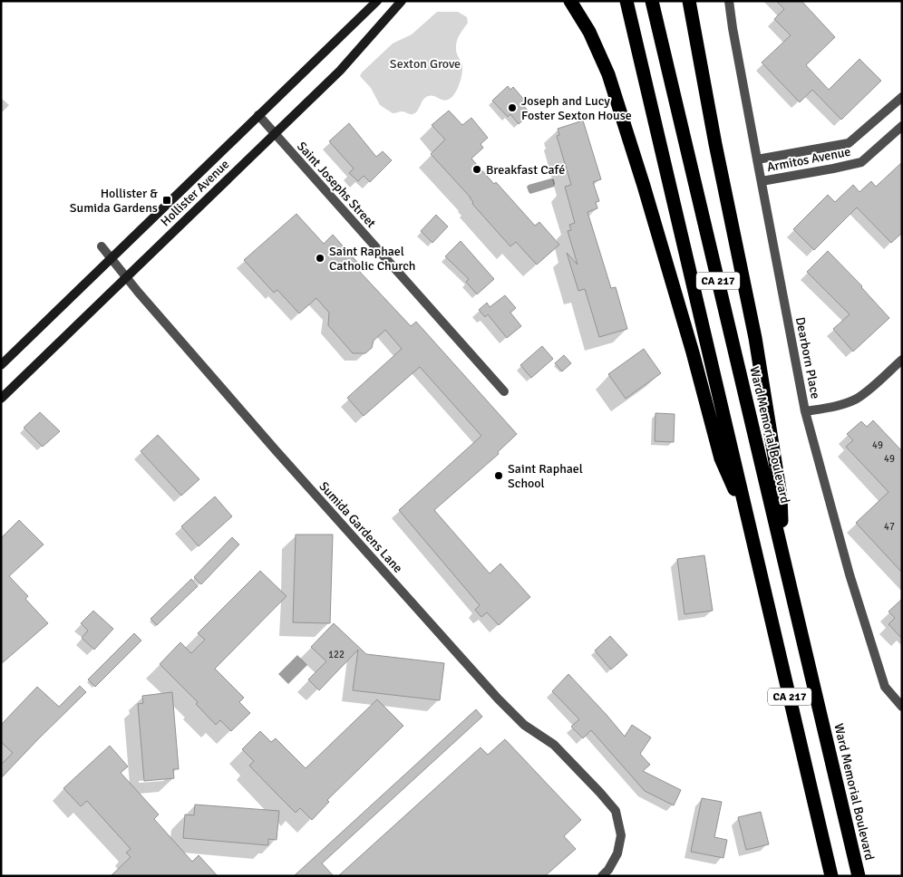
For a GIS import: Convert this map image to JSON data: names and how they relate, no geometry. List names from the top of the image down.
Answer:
{
  "streets": {
    "highway": ["CA 217", "Ward Memorial Boulevard"],
    "main road": ["Hollister Avenue"],
    "street": [
      "Armitos Avenue",
      "Saint Josephs Street",
      "Dearborn Place",
      "Sumida Gardens Lane"
    ]
  },
  "crossings": [
    ["Armitos Avenue", "Dearborn Place"],
    ["Saint Josephs Street", "Hollister Avenue"],
    ["Hollister Avenue", "Sumida Gardens Lane"]
  ],
  "parks": ["Sexton Grove"],
  "places": {
    "other": [
      "Joseph and Lucy Foster Sexton House",
      "Breakfast Café",
      "Saint Raphael Catholic Church",
      "Saint Raphael School"
    ],
    "transit": ["Hollister & Sumida Gardens"]
  },
  "house_numbers": [
    "49",
    "49",
    "47",
    "122"
  ]
}
